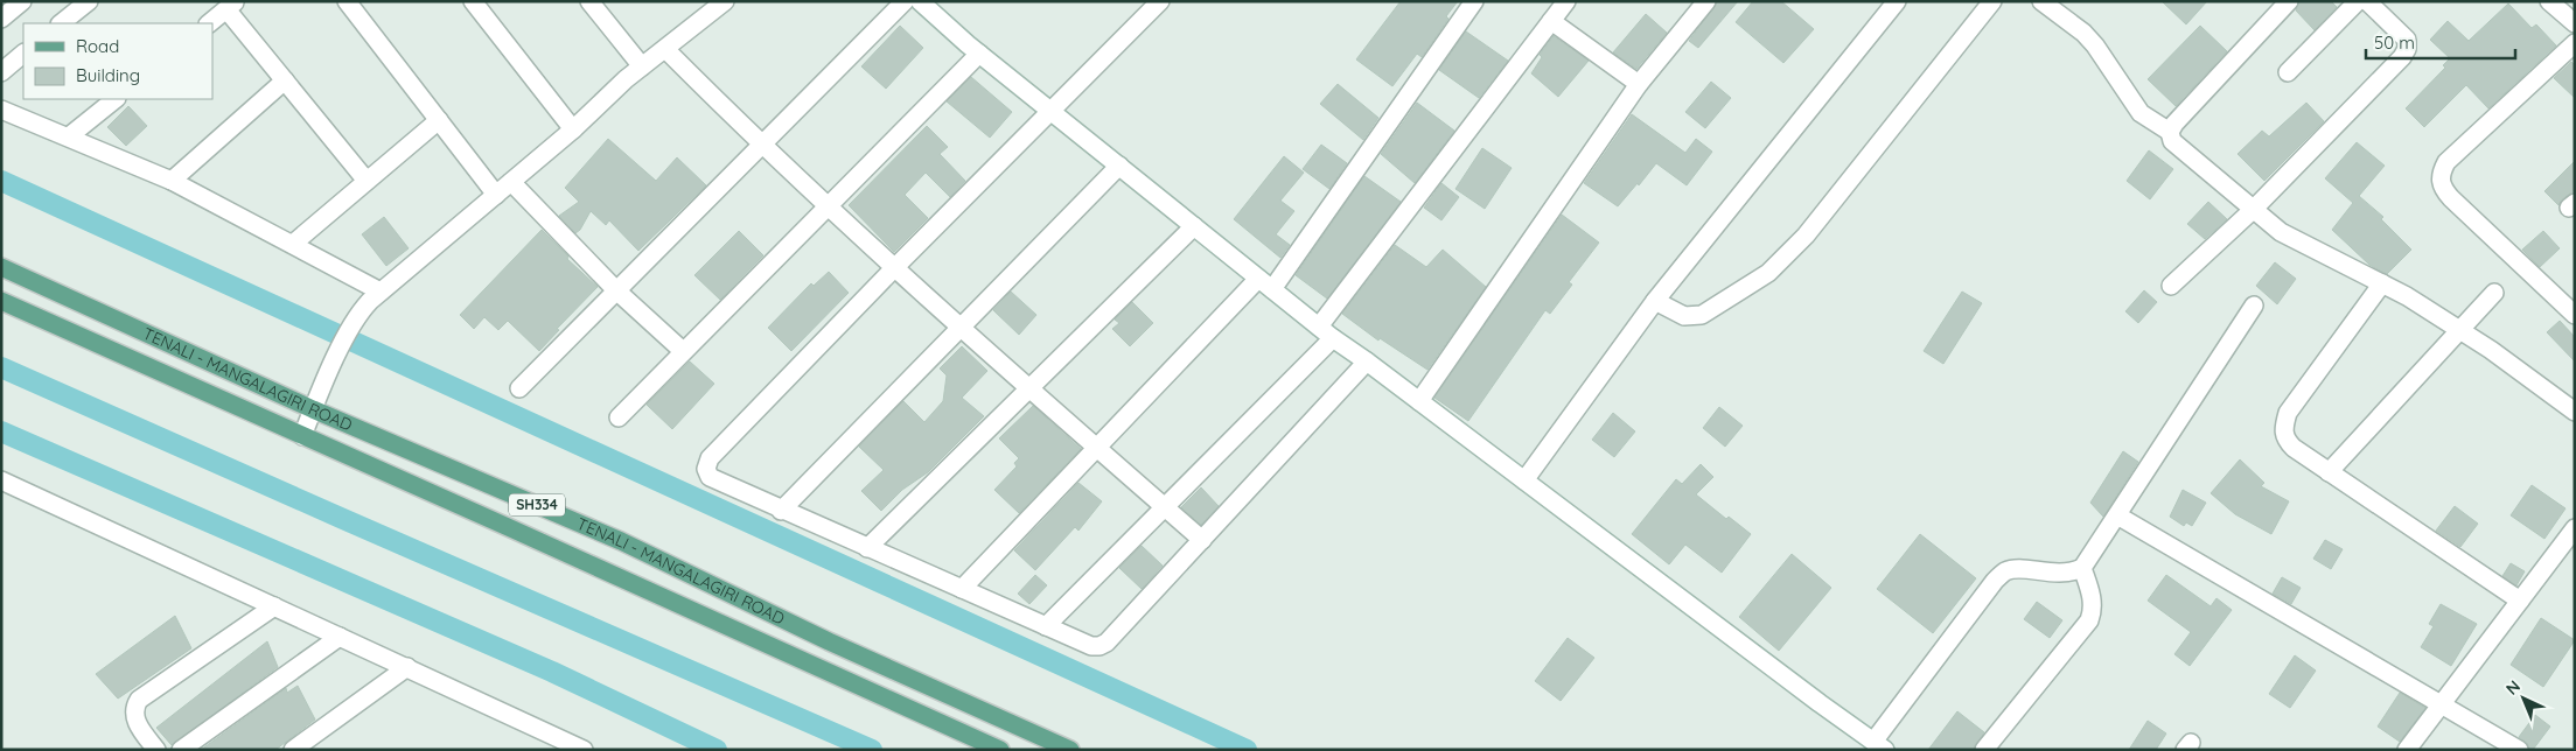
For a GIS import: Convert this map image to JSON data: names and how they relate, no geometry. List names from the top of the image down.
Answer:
{
  "streets": {
    "main road": ["TENALI - MANGALAGIRI ROAD", "SH334"]
  },
  "legend": ["Road", "Building"],
  "scale_bar": "50 m",
  "north": "top left"
}
